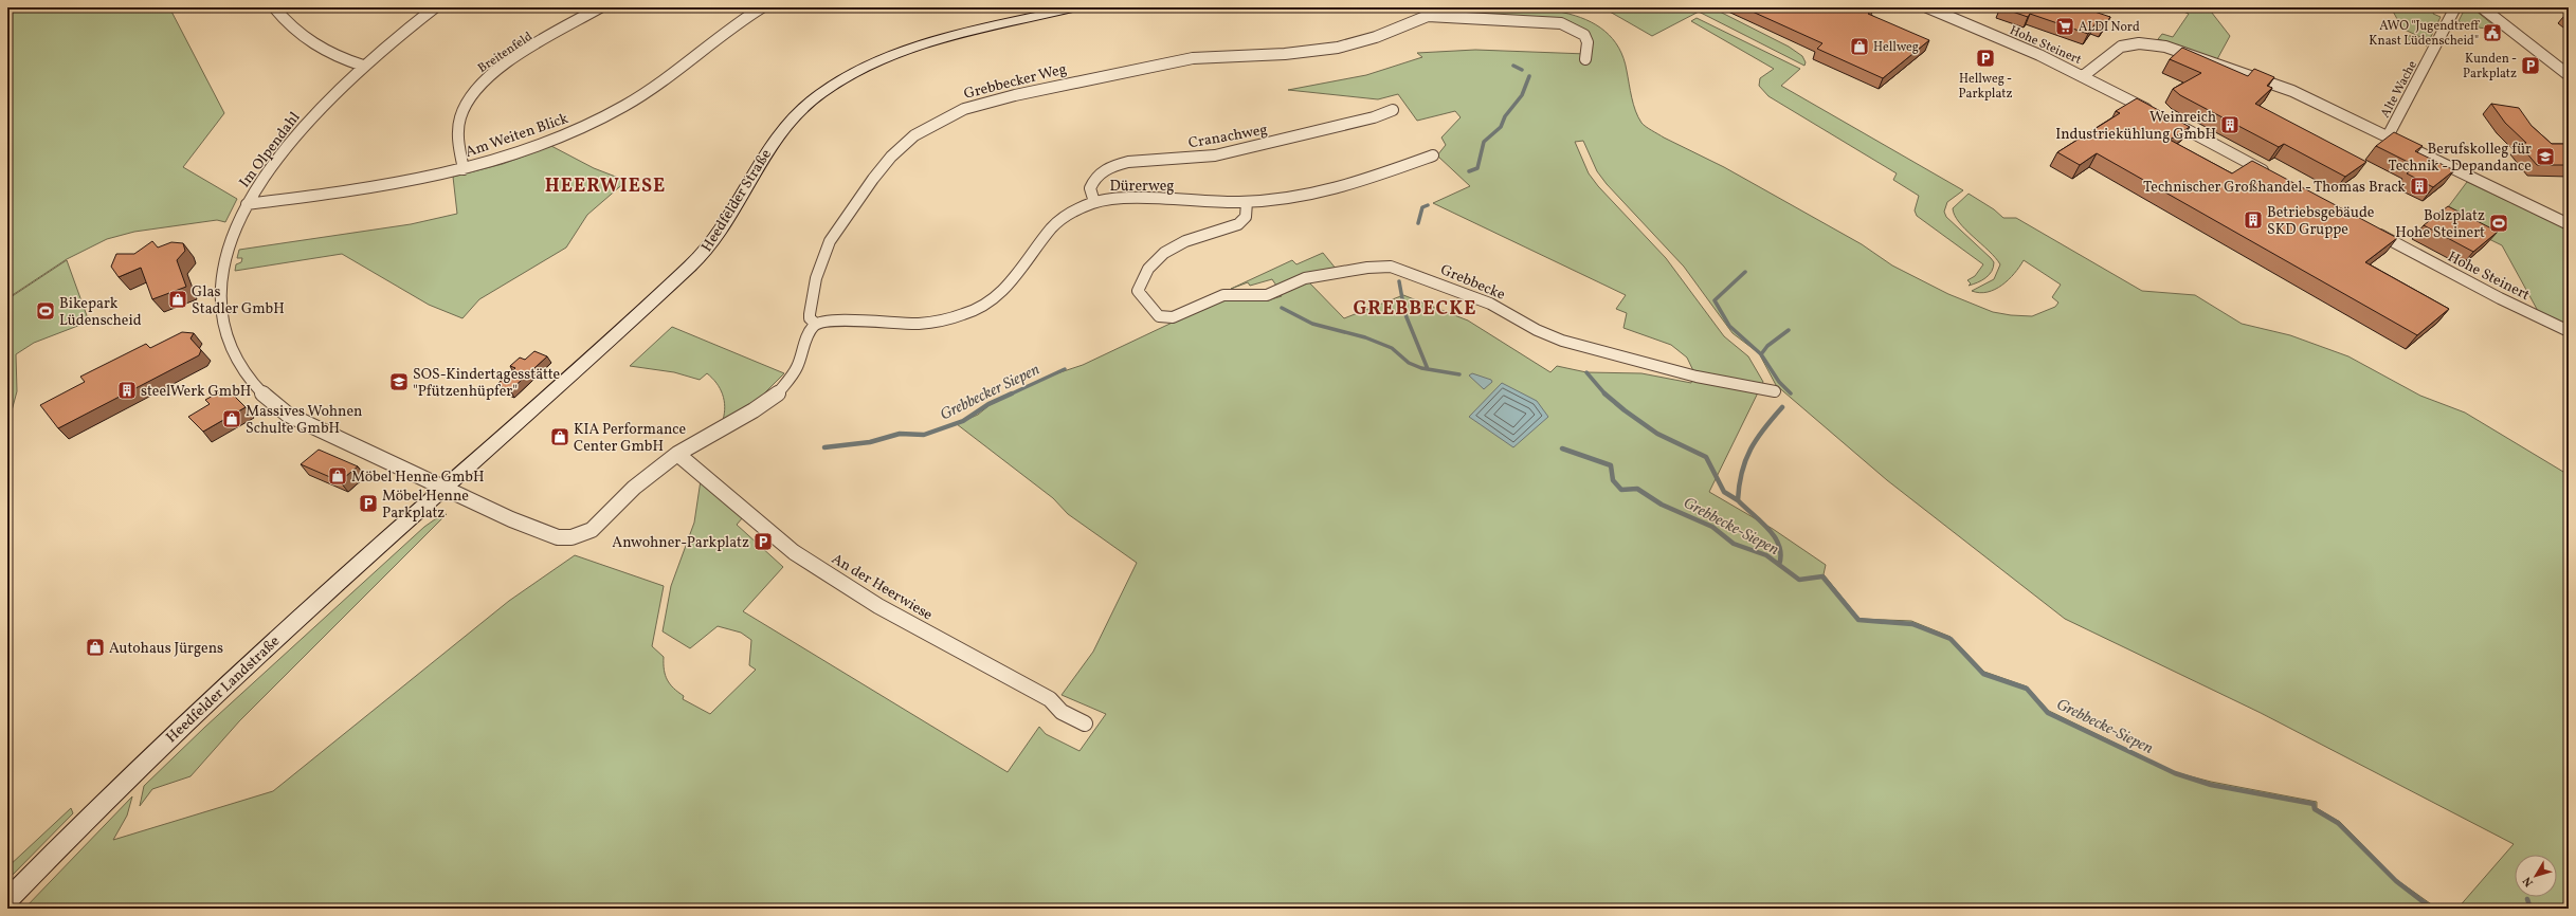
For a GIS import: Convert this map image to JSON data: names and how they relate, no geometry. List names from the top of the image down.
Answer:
{
  "streets": {
    "main road": ["Heedfelder Straße", "Heedfelder Landstraße"],
    "street": [
      "Hohe Steinert",
      "Breitenfeld",
      "Grebbecker Weg",
      "Alte Wache",
      "Am Weiten Blick",
      "Cranachweg",
      "Im Olpendahl",
      "Dürerweg",
      "Grebbecke",
      "An der Heerwiese"
    ]
  },
  "crossings": [
    ["Hohe Steinert", "Alte Wache"],
    ["Breitenfeld", "Am Weiten Blick"],
    ["Grebbecker Weg", "Dürerweg"],
    ["Am Weiten Blick", "Im Olpendahl"],
    ["Cranachweg", "Dürerweg"],
    ["Im Olpendahl", "Heedfelder Straße"],
    ["Im Olpendahl", "Heedfelder Landstraße"],
    ["Dürerweg", "Grebbecke"],
    ["Heedfelder Straße", "Heedfelder Landstraße"]
  ],
  "districts": ["HEERWIESE", "GREBBECKE"],
  "water": ["Grebbecker Siepen", "Grebbecke-Siepen"],
  "places": {
    "supermarket": ["ALDI Nord"],
    "public building": ["AWO \"Jugendtreff Knast Lüdenscheid\""],
    "shop": [
      "Hellweg",
      "Glas Stadler GmbH",
      "Massives Wohnen Schulte GmbH",
      "KIA Performance Center GmbH",
      "Möbel Henne GmbH",
      "Autohaus Jürgens"
    ],
    "parking": [
      "Hellweg - Parkplatz",
      "Kunden - Parkplatz",
      "Möbel Henne Parkplatz",
      "Anwohner-Parkplatz"
    ],
    "building": [
      "Weinreich Industriekühlung GmbH",
      "Technischer Großhandel - Thomas Brack",
      "Betriebsgebäude SKD Gruppe",
      "steelWerk GmbH"
    ],
    "school or university": ["Berufskolleg für Technik - Depandance", "SOS-Kindertagesstätte \"Pfützenhüpfer\""],
    "sports": ["Bolzplatz Hohe Steinert", "Bikepark Lüdenscheid"]
  },
  "north": "bottom left"
}
